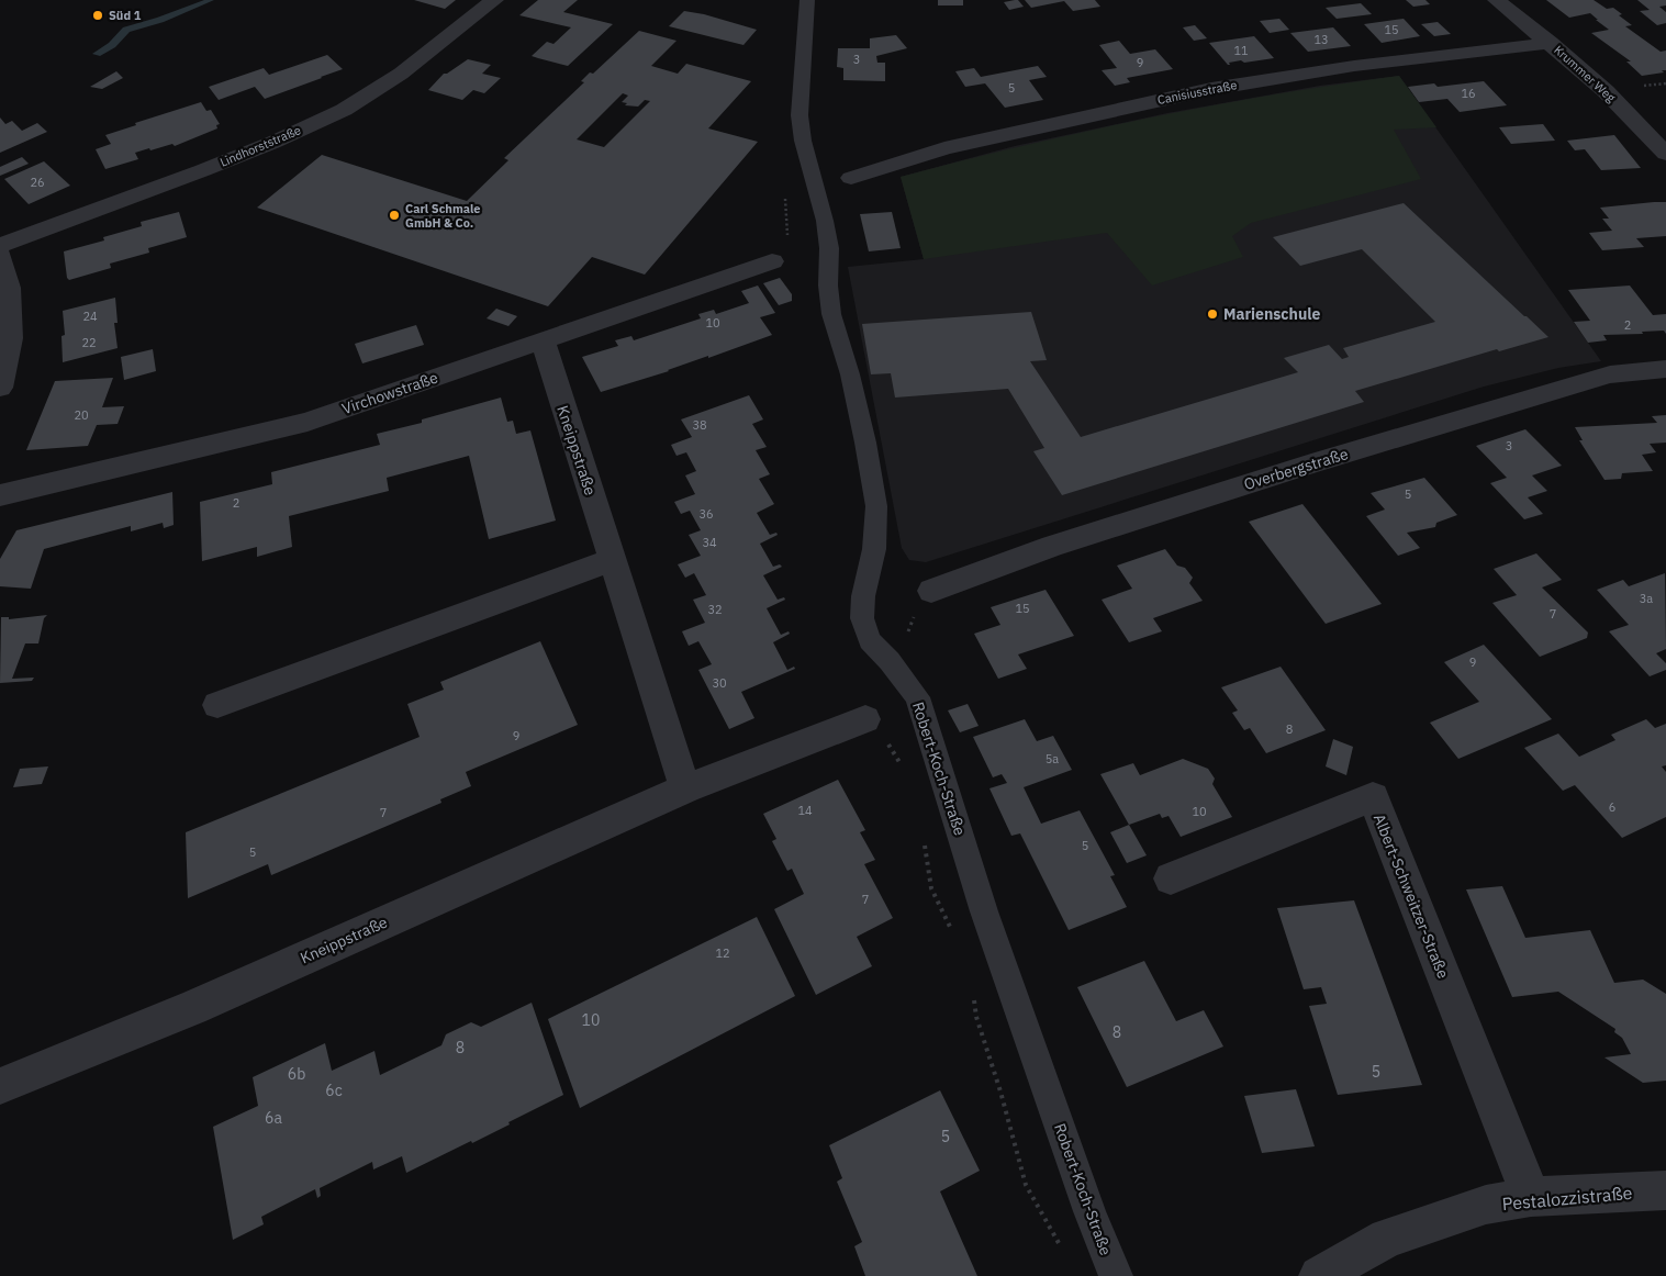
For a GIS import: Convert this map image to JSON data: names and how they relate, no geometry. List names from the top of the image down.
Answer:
{
  "streets": {
    "street": [
      "Krummer Weg",
      "Canisiusstraße",
      "Lindhorststraße",
      "Virchowstraße",
      "Kneippstraße",
      "Overbergstraße",
      "Albert-Schweitzer-Straße",
      "Pestalozzistraße"
    ],
    "lane": ["Robert-Koch-Straße"]
  },
  "crossings": [
    ["Krummer Weg", "Canisiusstraße"],
    ["Virchowstraße", "Kneippstraße"],
    ["Albert-Schweitzer-Straße", "Pestalozzistraße"]
  ],
  "places": ["Süd 1", "Carl Schmale GmbH & Co.", "Marienschule"],
  "house_numbers": [
    "15",
    "13",
    "11",
    "3",
    "9",
    "5",
    "16",
    "26",
    "24",
    "10",
    "2",
    "22",
    "20",
    "38",
    "3",
    "5",
    "2",
    "36",
    "34",
    "3a",
    "15",
    "32",
    "7",
    "9",
    "30",
    "8",
    "9",
    "5a",
    "6",
    "14",
    "10",
    "7",
    "5",
    "5",
    "7",
    "12",
    "10",
    "8",
    "8",
    "5",
    "6b",
    "6c",
    "6a",
    "5"
  ]
}
